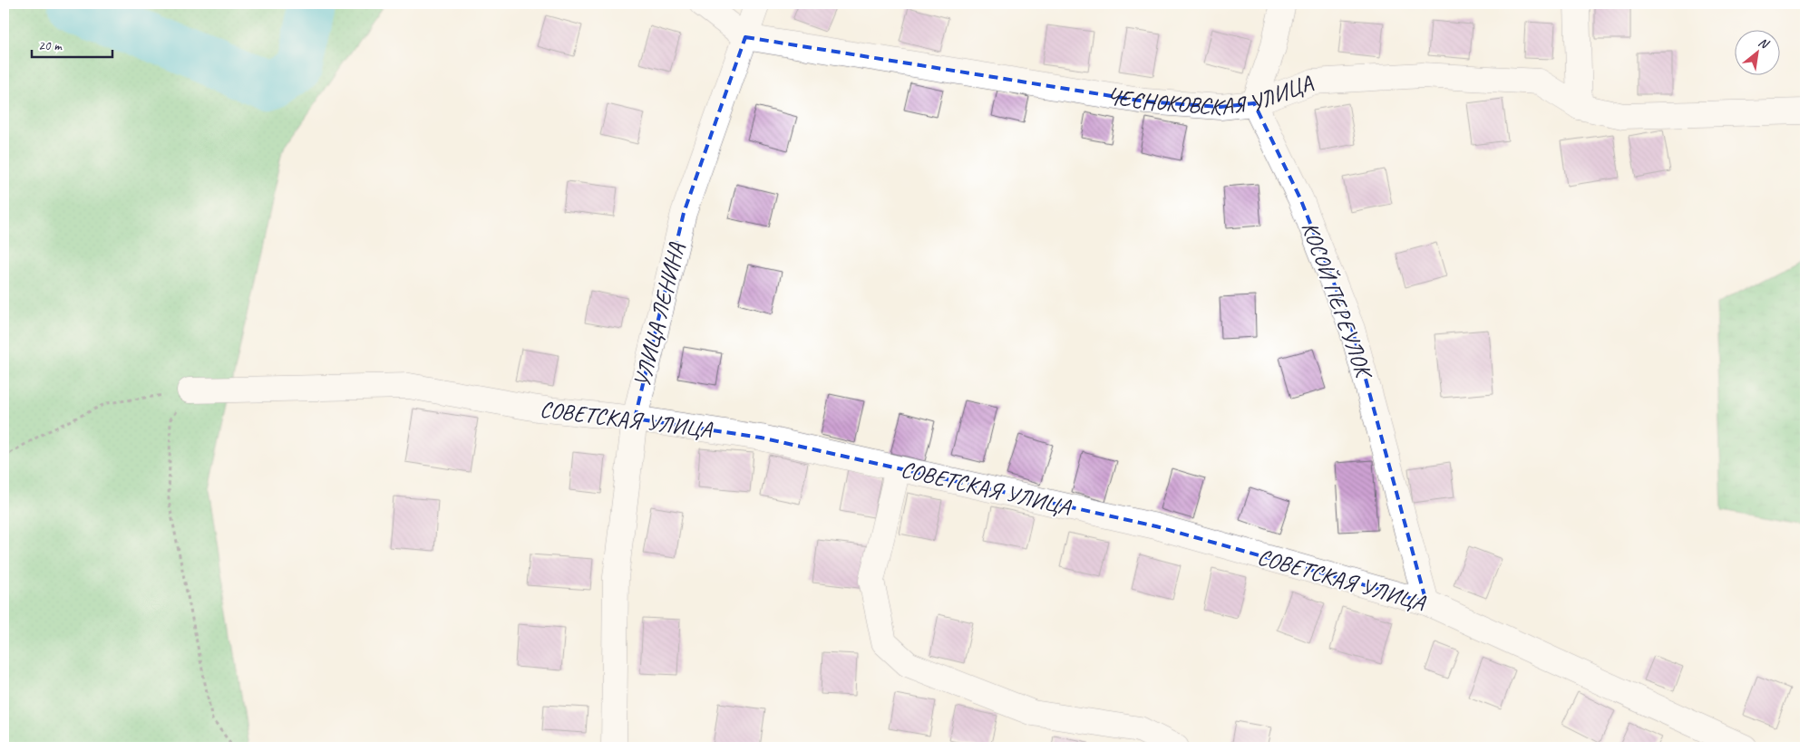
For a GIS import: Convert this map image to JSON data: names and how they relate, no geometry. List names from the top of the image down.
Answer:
{
  "streets": {
    "street": [
      "ЧЕСНОКОВСКАЯ УЛИЦА",
      "КОСОЙ ПЕРЕУЛОК",
      "УЛИЦА ЛЕНИНА",
      "СОВЕТСКАЯ УЛИЦА"
    ]
  },
  "crossings": [
    ["ЧЕСНОКОВСКАЯ УЛИЦА", "КОСОЙ ПЕРЕУЛОК"],
    ["ЧЕСНОКОВСКАЯ УЛИЦА", "УЛИЦА ЛЕНИНА"],
    ["КОСОЙ ПЕРЕУЛОК", "СОВЕТСКАЯ УЛИЦА"],
    ["УЛИЦА ЛЕНИНА", "СОВЕТСКАЯ УЛИЦА"]
  ],
  "scale_bar": "20 m",
  "north": "top right"
}
